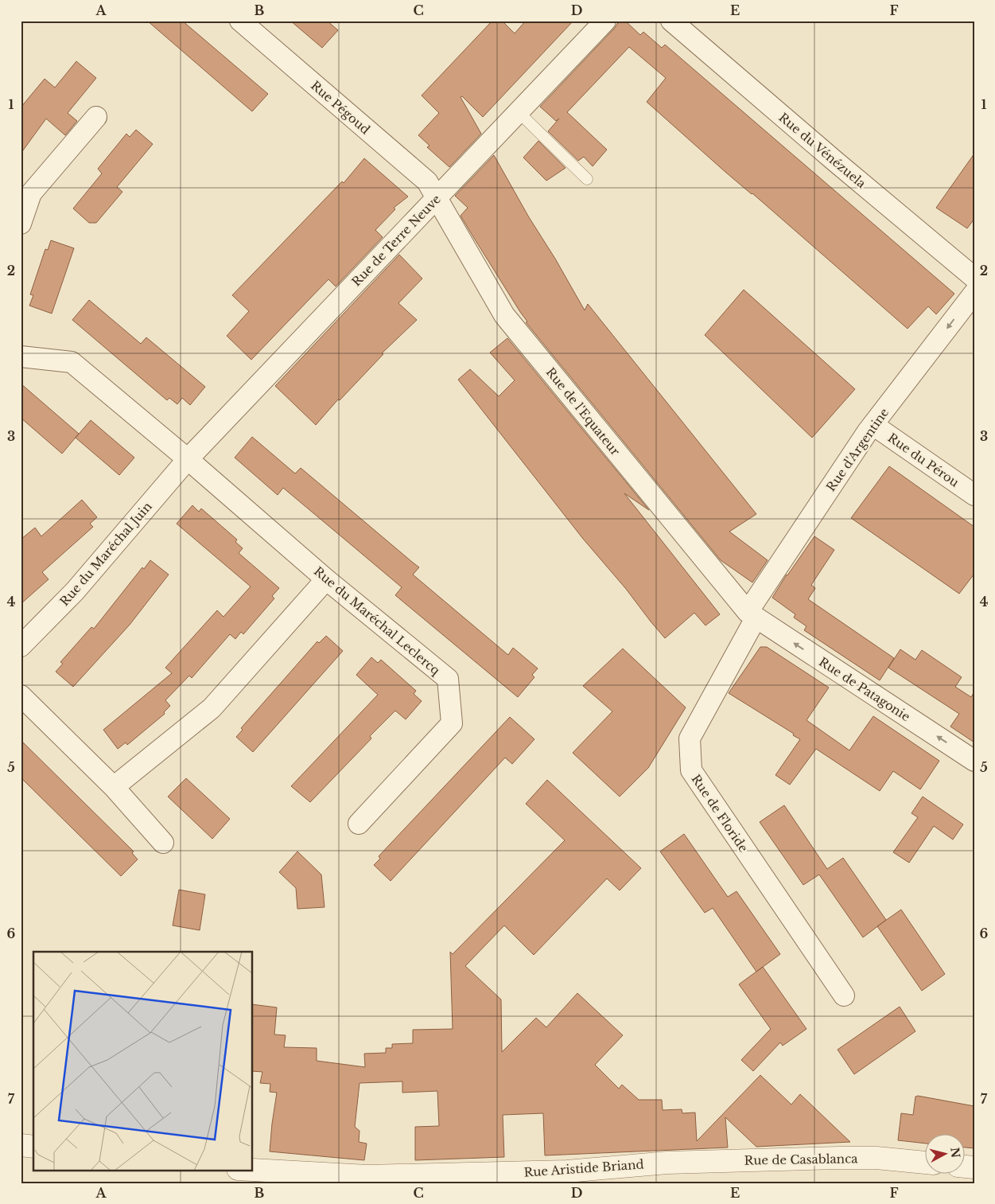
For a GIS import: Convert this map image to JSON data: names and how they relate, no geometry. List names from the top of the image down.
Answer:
{
  "streets": {
    "street": [
      "Rue Pégoud",
      "Rue du Vénézuela",
      "Rue de Terre Neuve",
      "Rue de l'Equateur",
      "Rue d'Argentine",
      "Rue du Pérou",
      "Rue du Maréchal Juin",
      "Rue du Maréchal Leclercq",
      "Rue de Patagonie",
      "Rue de Floride",
      "Rue de Casablanca",
      "Rue Aristide Briand"
    ]
  },
  "crossings": [
    ["Rue Pégoud", "Rue de Terre Neuve"],
    ["Rue Pégoud", "Rue de l'Equateur"],
    ["Rue de Terre Neuve", "Rue de l'Equateur"],
    ["Rue de Terre Neuve", "Rue du Maréchal Juin"],
    ["Rue de Terre Neuve", "Rue du Maréchal Leclercq"],
    ["Rue de l'Equateur", "Rue d'Argentine"],
    ["Rue de l'Equateur", "Rue de Patagonie"],
    ["Rue de l'Equateur", "Rue de Floride"],
    ["Rue d'Argentine", "Rue du Pérou"],
    ["Rue d'Argentine", "Rue de Patagonie"],
    ["Rue d'Argentine", "Rue de Floride"],
    ["Rue du Maréchal Juin", "Rue du Maréchal Leclercq"],
    ["Rue de Patagonie", "Rue de Floride"],
    ["Rue de Casablanca", "Rue Aristide Briand"]
  ],
  "one_way": ["Rue d'Argentine", "Rue de Patagonie"],
  "north": "right",
  "grid": {
    "columns": [
      "A",
      "B",
      "C",
      "D",
      "E",
      "F"
    ],
    "rows": [
      "1",
      "2",
      "3",
      "4",
      "5",
      "6",
      "7"
    ]
  }
}
